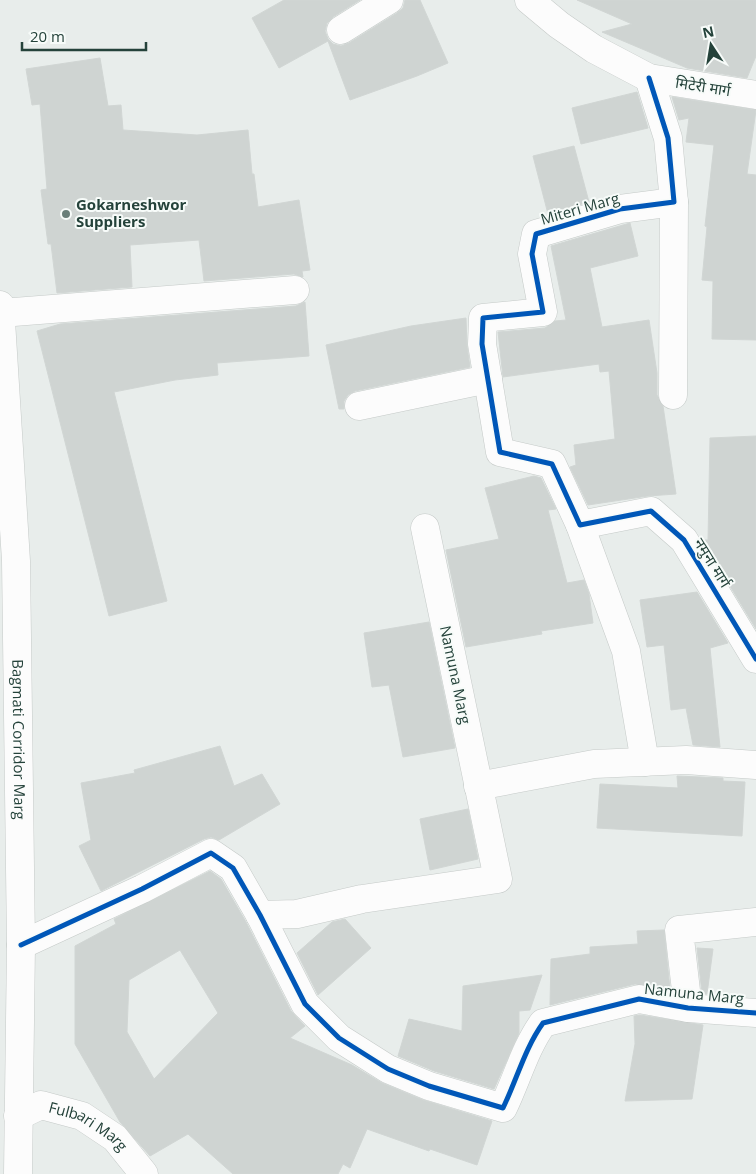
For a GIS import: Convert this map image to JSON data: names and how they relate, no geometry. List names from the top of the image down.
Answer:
{
  "streets": {
    "street": [
      "मिटेरी मार्ग",
      "Miteri Marg",
      "नमुना मार्ग",
      "Namuna Marg",
      "Bagmati Corridor Marg",
      "Fulbari Marg"
    ]
  },
  "crossings": [
    ["Bagmati Corridor Marg", "Fulbari Marg"]
  ],
  "places": ["Gokarneshwor Suppliers"],
  "scale_bar": "20 m",
  "north": "top"
}
